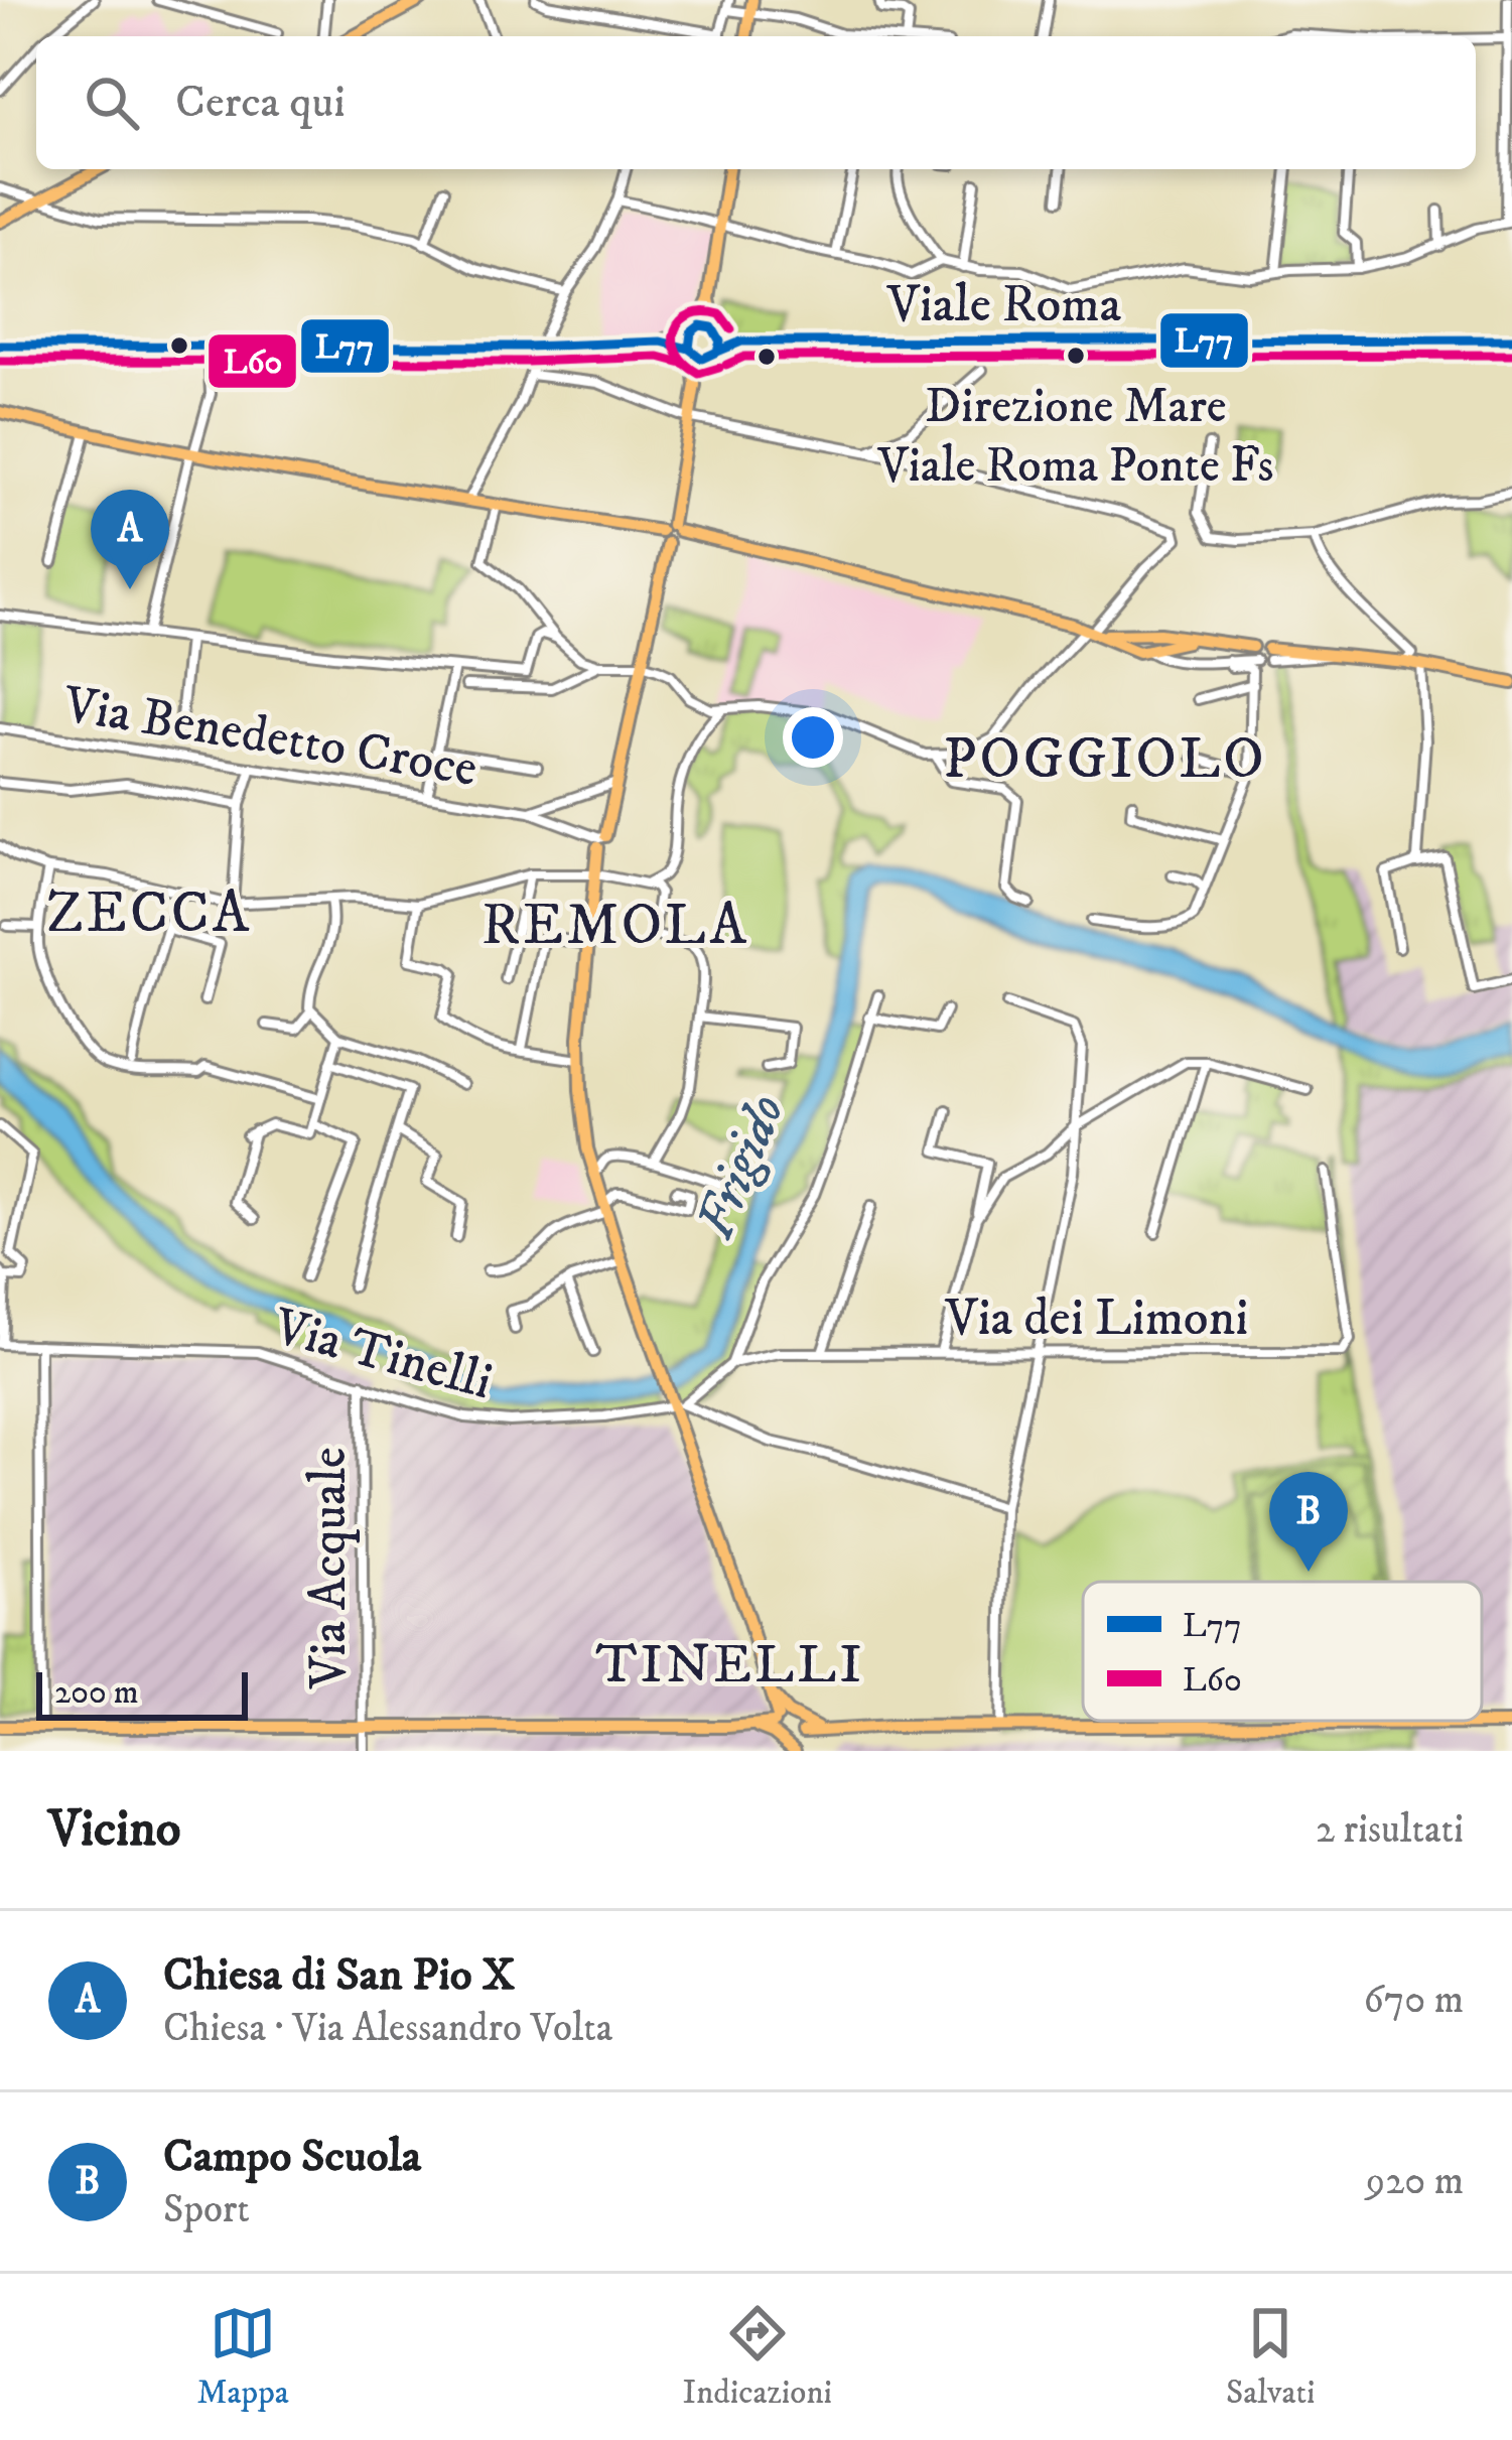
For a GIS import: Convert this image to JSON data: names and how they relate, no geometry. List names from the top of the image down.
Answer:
{
  "streets": {
    "main road": ["Viale Roma"],
    "street": [
      "Via Benedetto Croce",
      "Via dei Limoni",
      "Via Tinelli",
      "Via Acquale"
    ]
  },
  "crossings": [
    ["Via Tinelli", "Via Acquale"]
  ],
  "districts": [
    "POGGIOLO",
    "ZECCA",
    "REMOLA",
    "TINELLI"
  ],
  "water": ["Frigido"],
  "places": ["Direzione Mare Viale Roma Ponte Fs"],
  "lines": ["transit line L60", "transit line L77"],
  "legend": ["L77", "L60"],
  "scale_bar": "200 m",
  "page": {
    "search": "Cerca qui",
    "pins": ["A", "B"],
    "scale": "200 m",
    "heading": ["Vicino", "2 risultati"],
    "list": [
      {
        "mark": "A",
        "name": "Chiesa di San Pio X",
        "note": "Chiesa · Via Alessandro Volta",
        "value": "670 m"
      },
      {
        "mark": "B",
        "name": "Campo Scuola",
        "note": "Sport",
        "value": "920 m"
      }
    ],
    "nav": ["Mappa", "Indicazioni", "Salvati"]
  }
}
